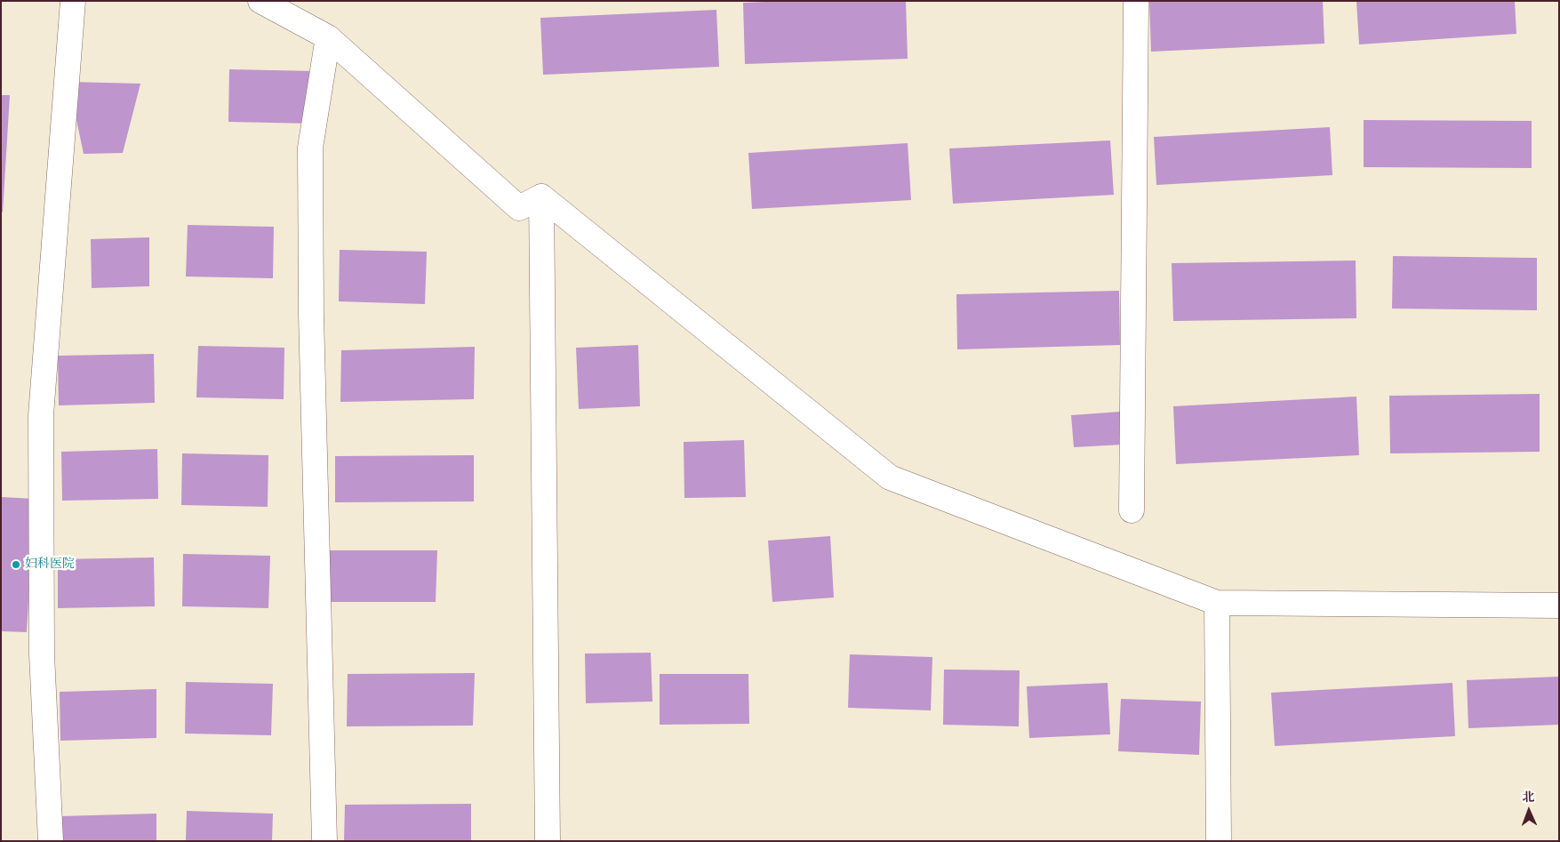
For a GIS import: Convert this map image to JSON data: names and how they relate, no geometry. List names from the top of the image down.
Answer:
{
  "places": ["妇科医院"],
  "north": "top"
}
